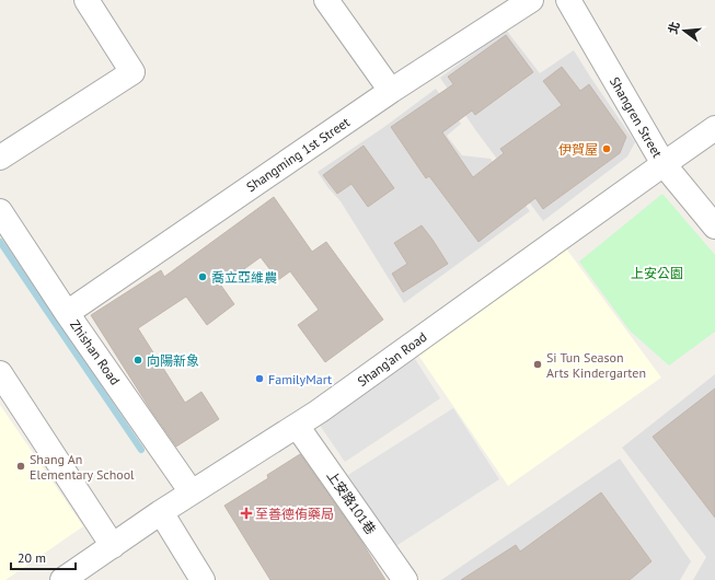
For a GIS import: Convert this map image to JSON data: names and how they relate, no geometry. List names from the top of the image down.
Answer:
{
  "streets": {
    "street": [
      "Shangren Street",
      "Shangming 1st Street",
      "Zhishan Road",
      "Shang’an Road",
      "上安路101巷"
    ]
  },
  "crossings": [
    ["Shangren Street", "Shang’an Road"],
    ["Shangming 1st Street", "Zhishan Road"],
    ["Zhishan Road", "Shang’an Road"],
    ["Shang’an Road", "上安路101巷"]
  ],
  "parks": ["上安公園"],
  "places": {
    "other": [
      "伊賀屋",
      "喬立亞維農",
      "向陽新象",
      "Si Tun Season Arts Kindergarten",
      "FamilyMart",
      "Shang An Elementary School"
    ],
    "health": ["至善德侑藥局"]
  },
  "scale_bar": "20 m",
  "north": "left"
}
